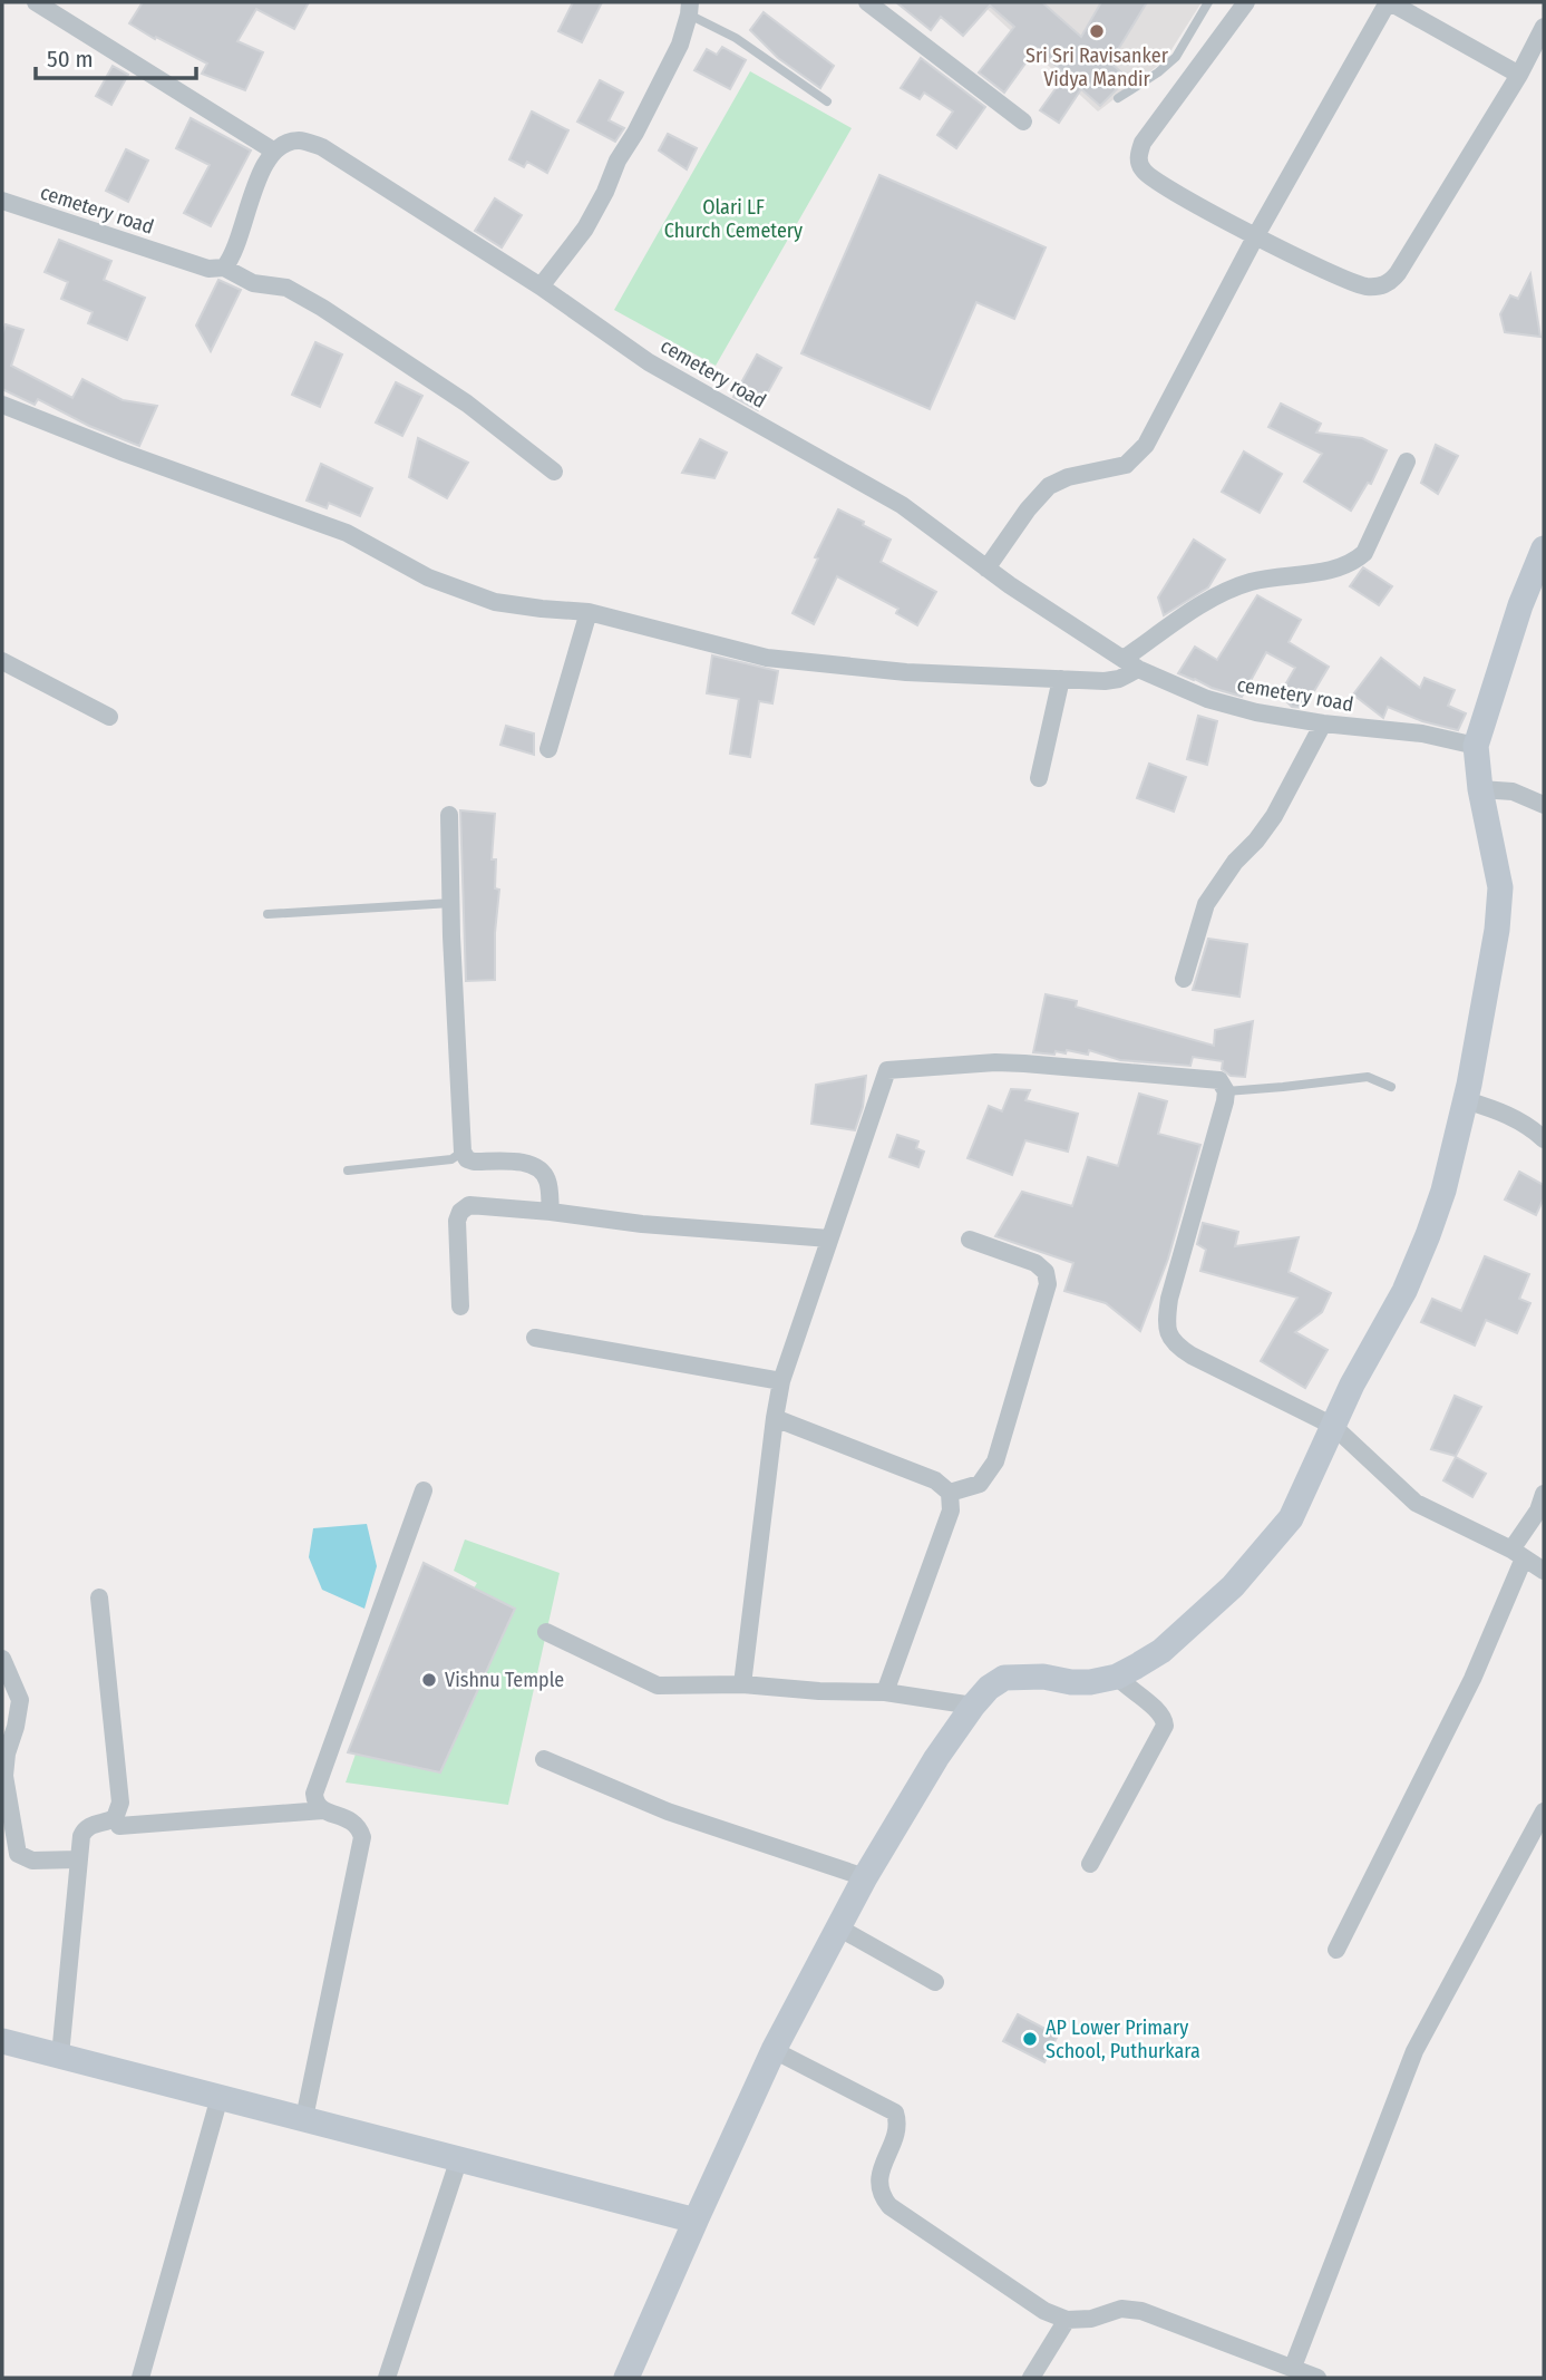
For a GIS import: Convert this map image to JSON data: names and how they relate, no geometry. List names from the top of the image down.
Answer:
{
  "streets": {
    "street": ["cemetery road"]
  },
  "parks": ["Olari LF Church Cemetery"],
  "places": ["Sri Sri Ravisanker Vidya Mandir", "Vishnu Temple", "AP Lower Primary School, Puthurkara"],
  "scale_bar": "50 m"
}
